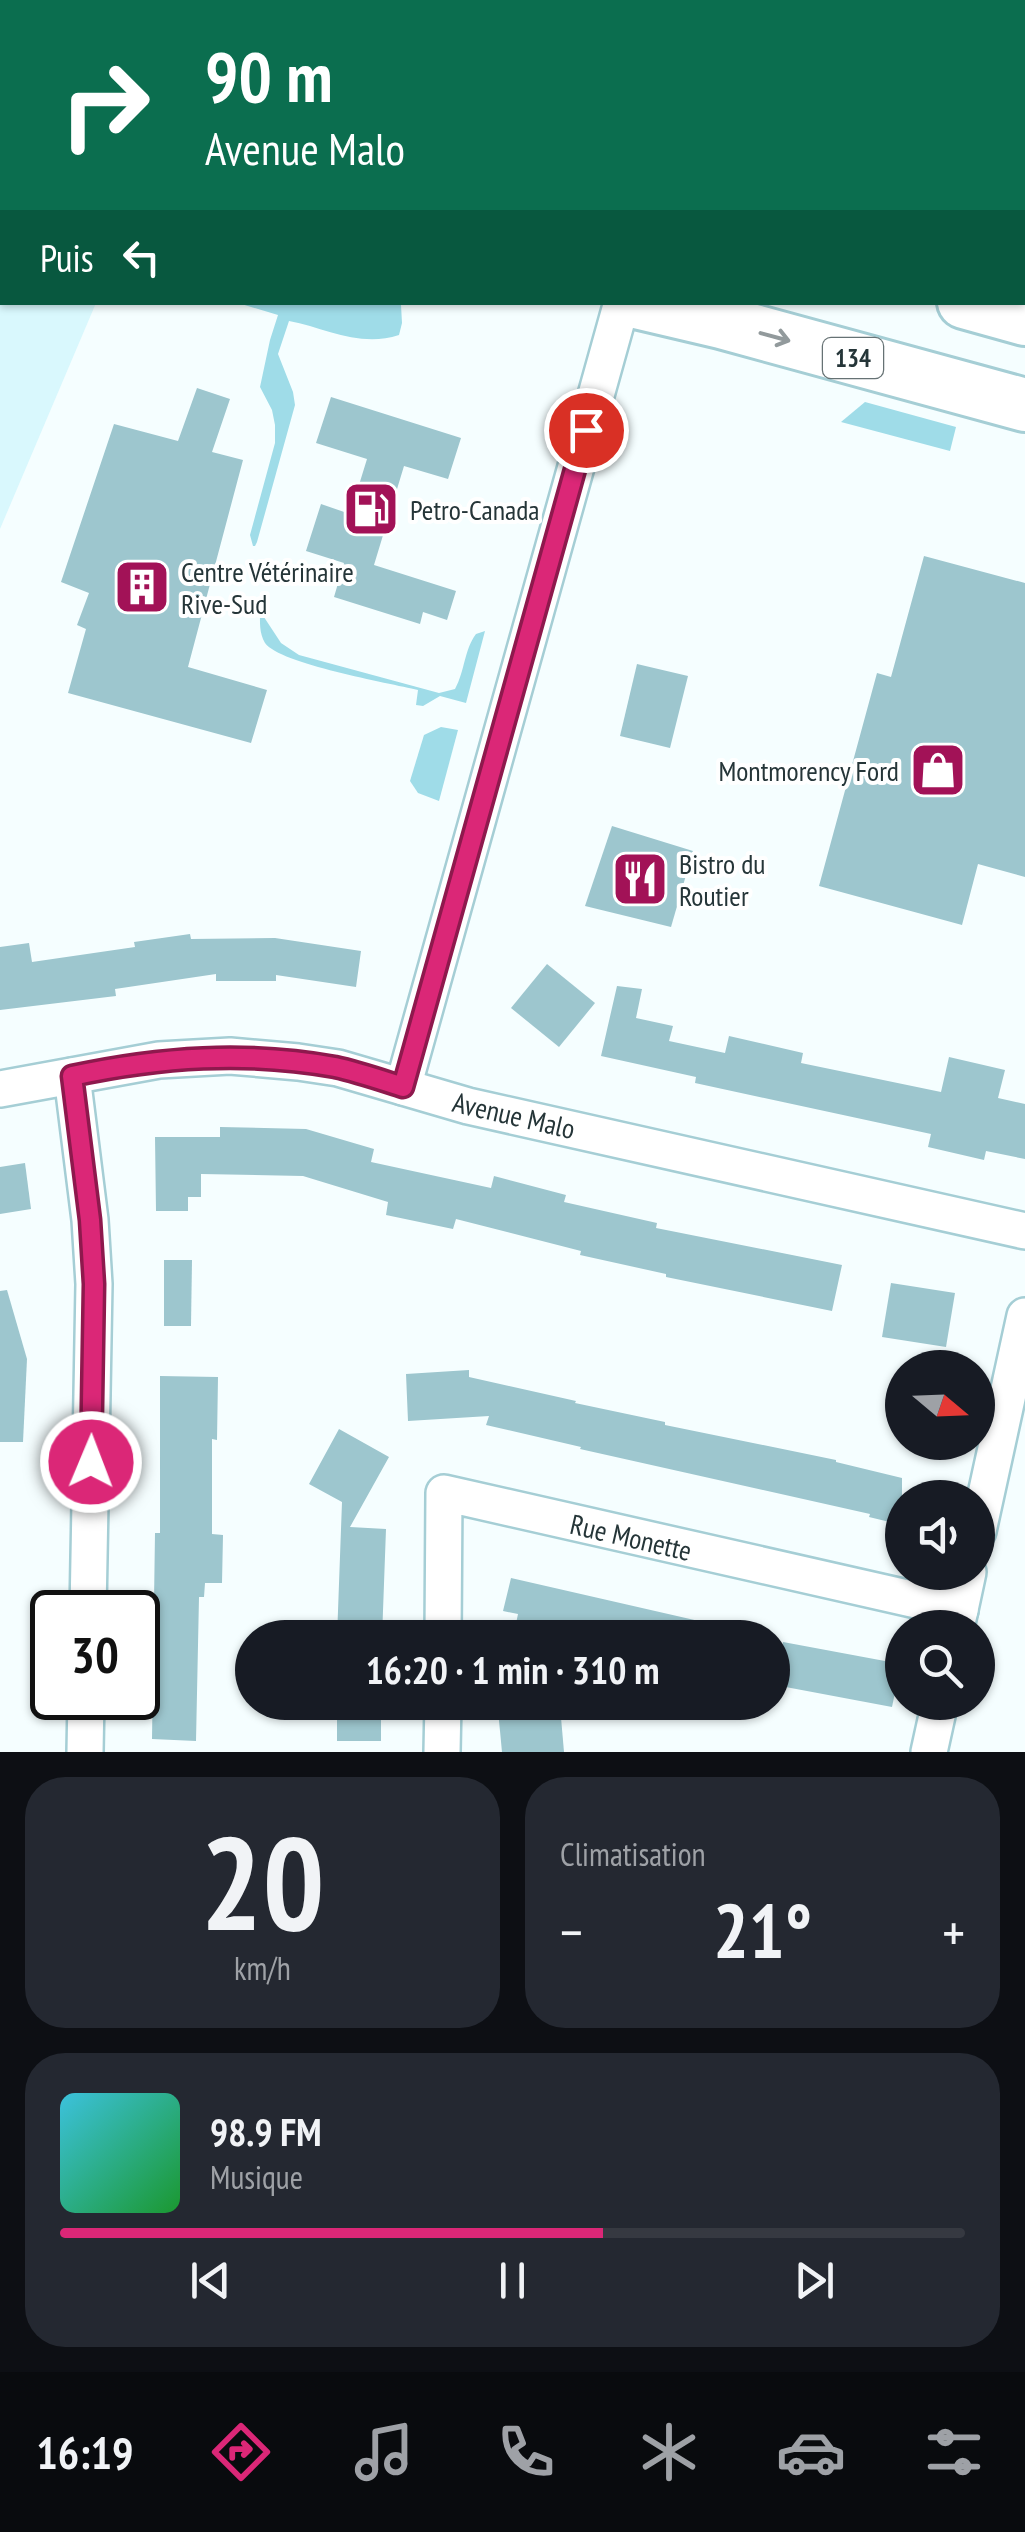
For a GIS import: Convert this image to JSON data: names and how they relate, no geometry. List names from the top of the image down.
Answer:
{
  "streets": {
    "main road": ["134"],
    "street": ["Avenue Malo", "Rue Monette"]
  },
  "places": {
    "fuel station": ["Petro-Canada"],
    "building": ["Centre Vétérinaire Rive-Sud"],
    "shop": ["Montmorency Ford"],
    "restaurant": ["Bistro du Routier"]
  },
  "north": "right",
  "page": {
    "turn": ["90 m", "Avenue Malo"],
    "then": "Puis",
    "limit": "30",
    "trip": "16:20 · 1 min · 310 m",
    "tile": [
      ["20", "km/h"],
      "Climatisation"
    ],
    "heat": ["−", "21°", "+"],
    "song": ["98.9 FM", "Musique"],
    "tabs": "16:19"
  }
}
